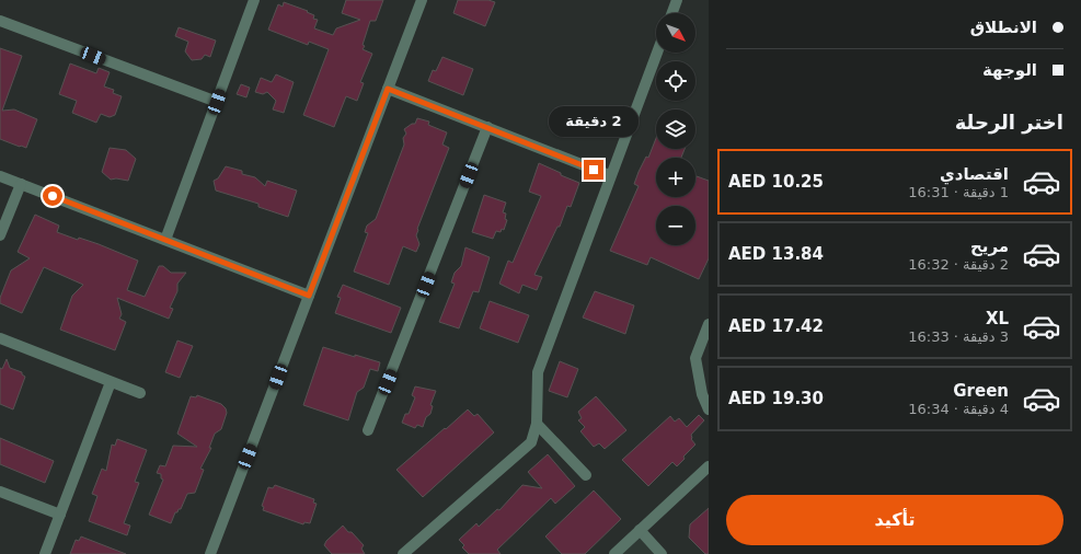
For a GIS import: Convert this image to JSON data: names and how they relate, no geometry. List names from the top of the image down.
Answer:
{
  "north": "bottom right",
  "page": {
    "banner": ["الانطلاق", "الوجهة"],
    "map_buttons": ["+", "−"],
    "heading": "اختر الرحلة",
    "bubble": "2 دقيقة",
    "list": [
      {
        "name": "اقتصادي",
        "note": "1 دقيقة · 16:31",
        "value": "AED 10.25"
      },
      {
        "name": "مريح",
        "note": "2 دقيقة · 16:32",
        "value": "AED 13.84"
      },
      {
        "name": "XL",
        "note": "3 دقيقة · 16:33",
        "value": "AED 17.42"
      },
      {
        "name": "Green",
        "note": "4 دقيقة · 16:34",
        "value": "AED 19.30"
      }
    ],
    "buttons": "تأكيد"
  }
}
